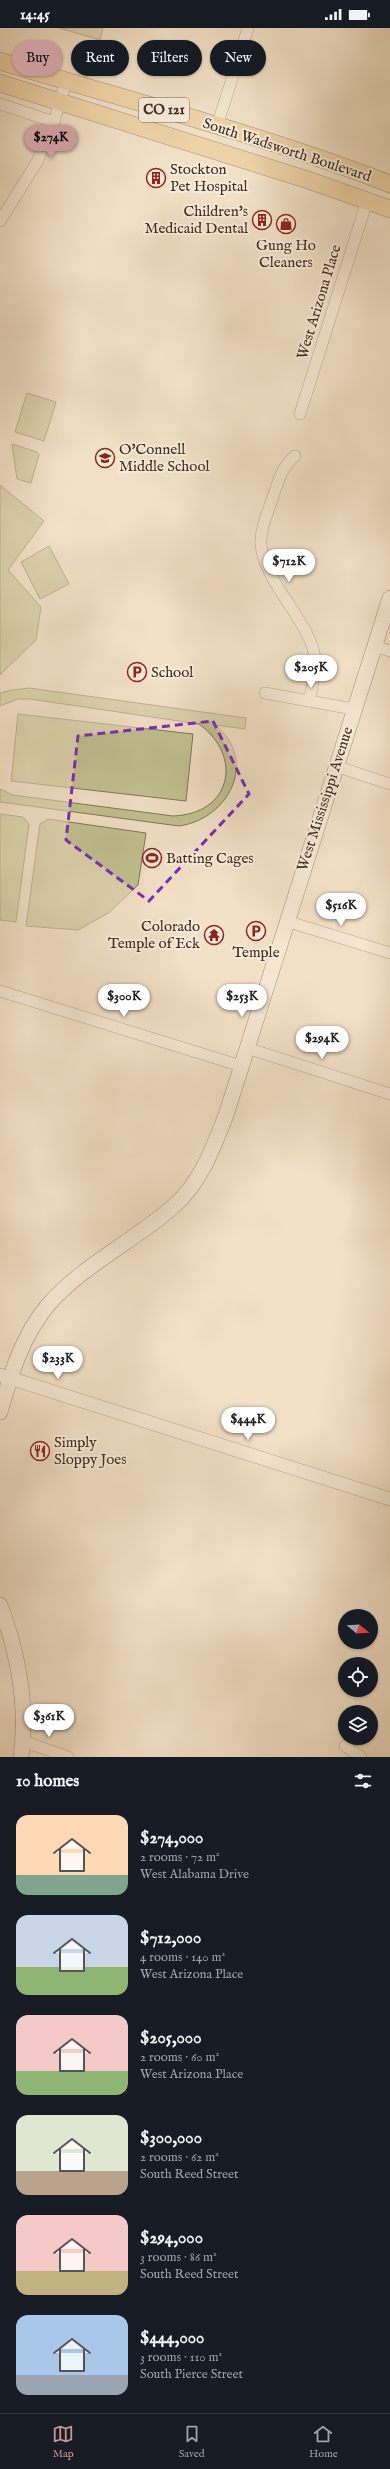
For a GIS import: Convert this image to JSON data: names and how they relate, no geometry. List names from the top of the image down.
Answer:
{
  "streets": {
    "main road": ["CO 121", "South Wadsworth Boulevard", "West Mississippi Avenue"],
    "street": ["West Arizona Place"]
  },
  "crossings": [
    ["South Wadsworth Boulevard", "West Arizona Place"]
  ],
  "places": {
    "building": ["Stockton Pet Hospital", "Children's Medicaid Dental"],
    "shop": ["Gung Ho Cleaners"],
    "school or university": ["O'Connell Middle School"],
    "parking": ["School", "Temple"],
    "sports": ["Batting Cages"],
    "temple": ["Colorado Temple of Eck"],
    "restaurant": ["Simply Sloppy Joes"]
  },
  "north": "right",
  "page": {
    "status": "14:45",
    "chip": [
      "Buy",
      "Rent",
      "Filters",
      "New"
    ],
    "price": [
      "$274K",
      "$712K",
      "$205K",
      "$516K",
      "$300K",
      "$253K",
      "$294K",
      "$233K",
      "$444K",
      "$361K"
    ],
    "heading": "10 homes",
    "list": [
      {
        "name": "$274,000",
        "note": "2 rooms · 72 m² · West Alabama Drive"
      },
      {
        "name": "$712,000",
        "note": "4 rooms · 140 m² · West Arizona Place"
      },
      {
        "name": "$205,000",
        "note": "2 rooms · 60 m² · West Arizona Place"
      },
      {
        "name": "$300,000",
        "note": "2 rooms · 62 m² · South Reed Street"
      },
      {
        "name": "$294,000",
        "note": "3 rooms · 86 m² · South Reed Street"
      },
      {
        "name": "$444,000",
        "note": "3 rooms · 110 m² · South Pierce Street"
      }
    ],
    "tabs": ["Map", "Saved", "Home"]
  }
}
